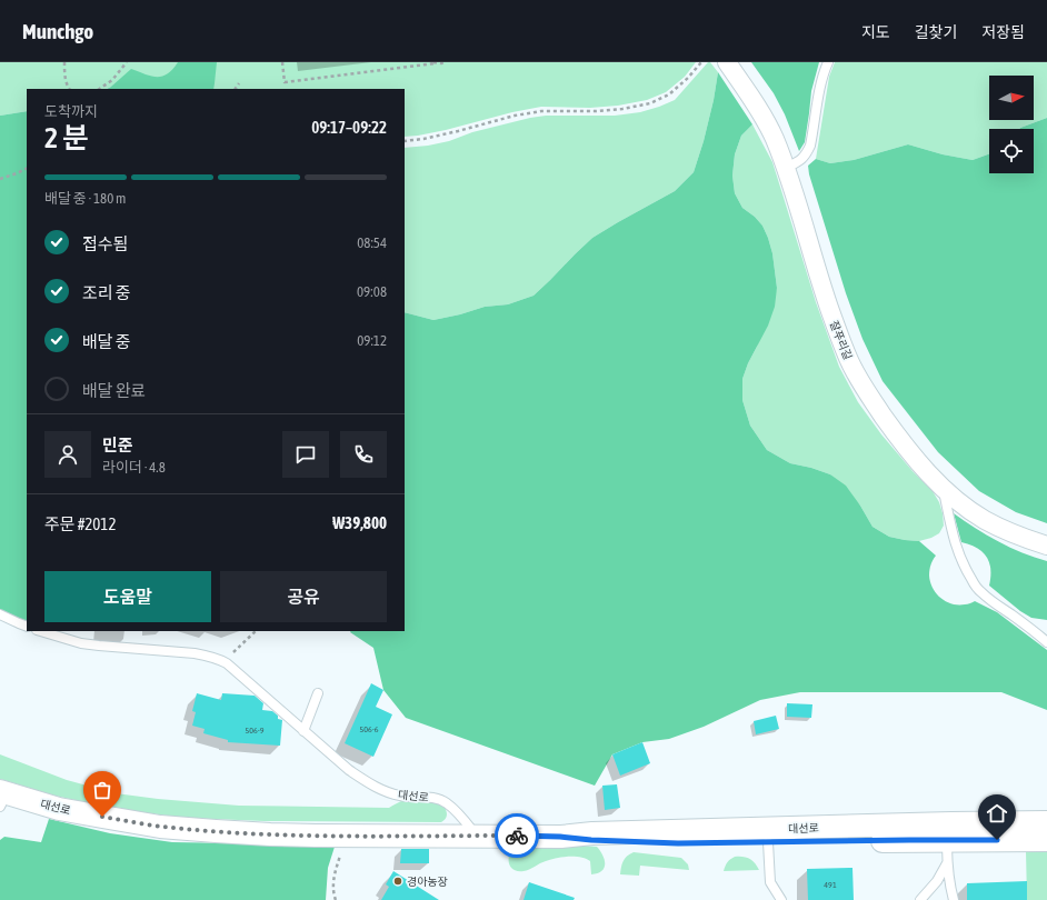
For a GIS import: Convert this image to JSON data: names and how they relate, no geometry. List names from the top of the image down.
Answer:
{
  "streets": {
    "street": ["잘푸리길", "대선로"]
  },
  "places": ["경아농장"],
  "house_numbers": ["506-6", "506-9", "491"],
  "north": "right",
  "page": {
    "header": "Munchgo",
    "nav": ["지도", "길찾기", "저장됨"],
    "heading": ["2 분", "도착까지", "09:17–09:22"],
    "panel": [
      "민준",
      "라이더 · 4.8",
      "주문 #2012",
      "₩39,800"
    ],
    "bar": "배달 중 · 180 m",
    "list": [
      ["접수됨", "08:54"],
      ["조리 중", "09:08"],
      ["배달 중", "09:12"],
      "배달 완료"
    ],
    "buttons": ["도움말", "공유"]
  }
}
